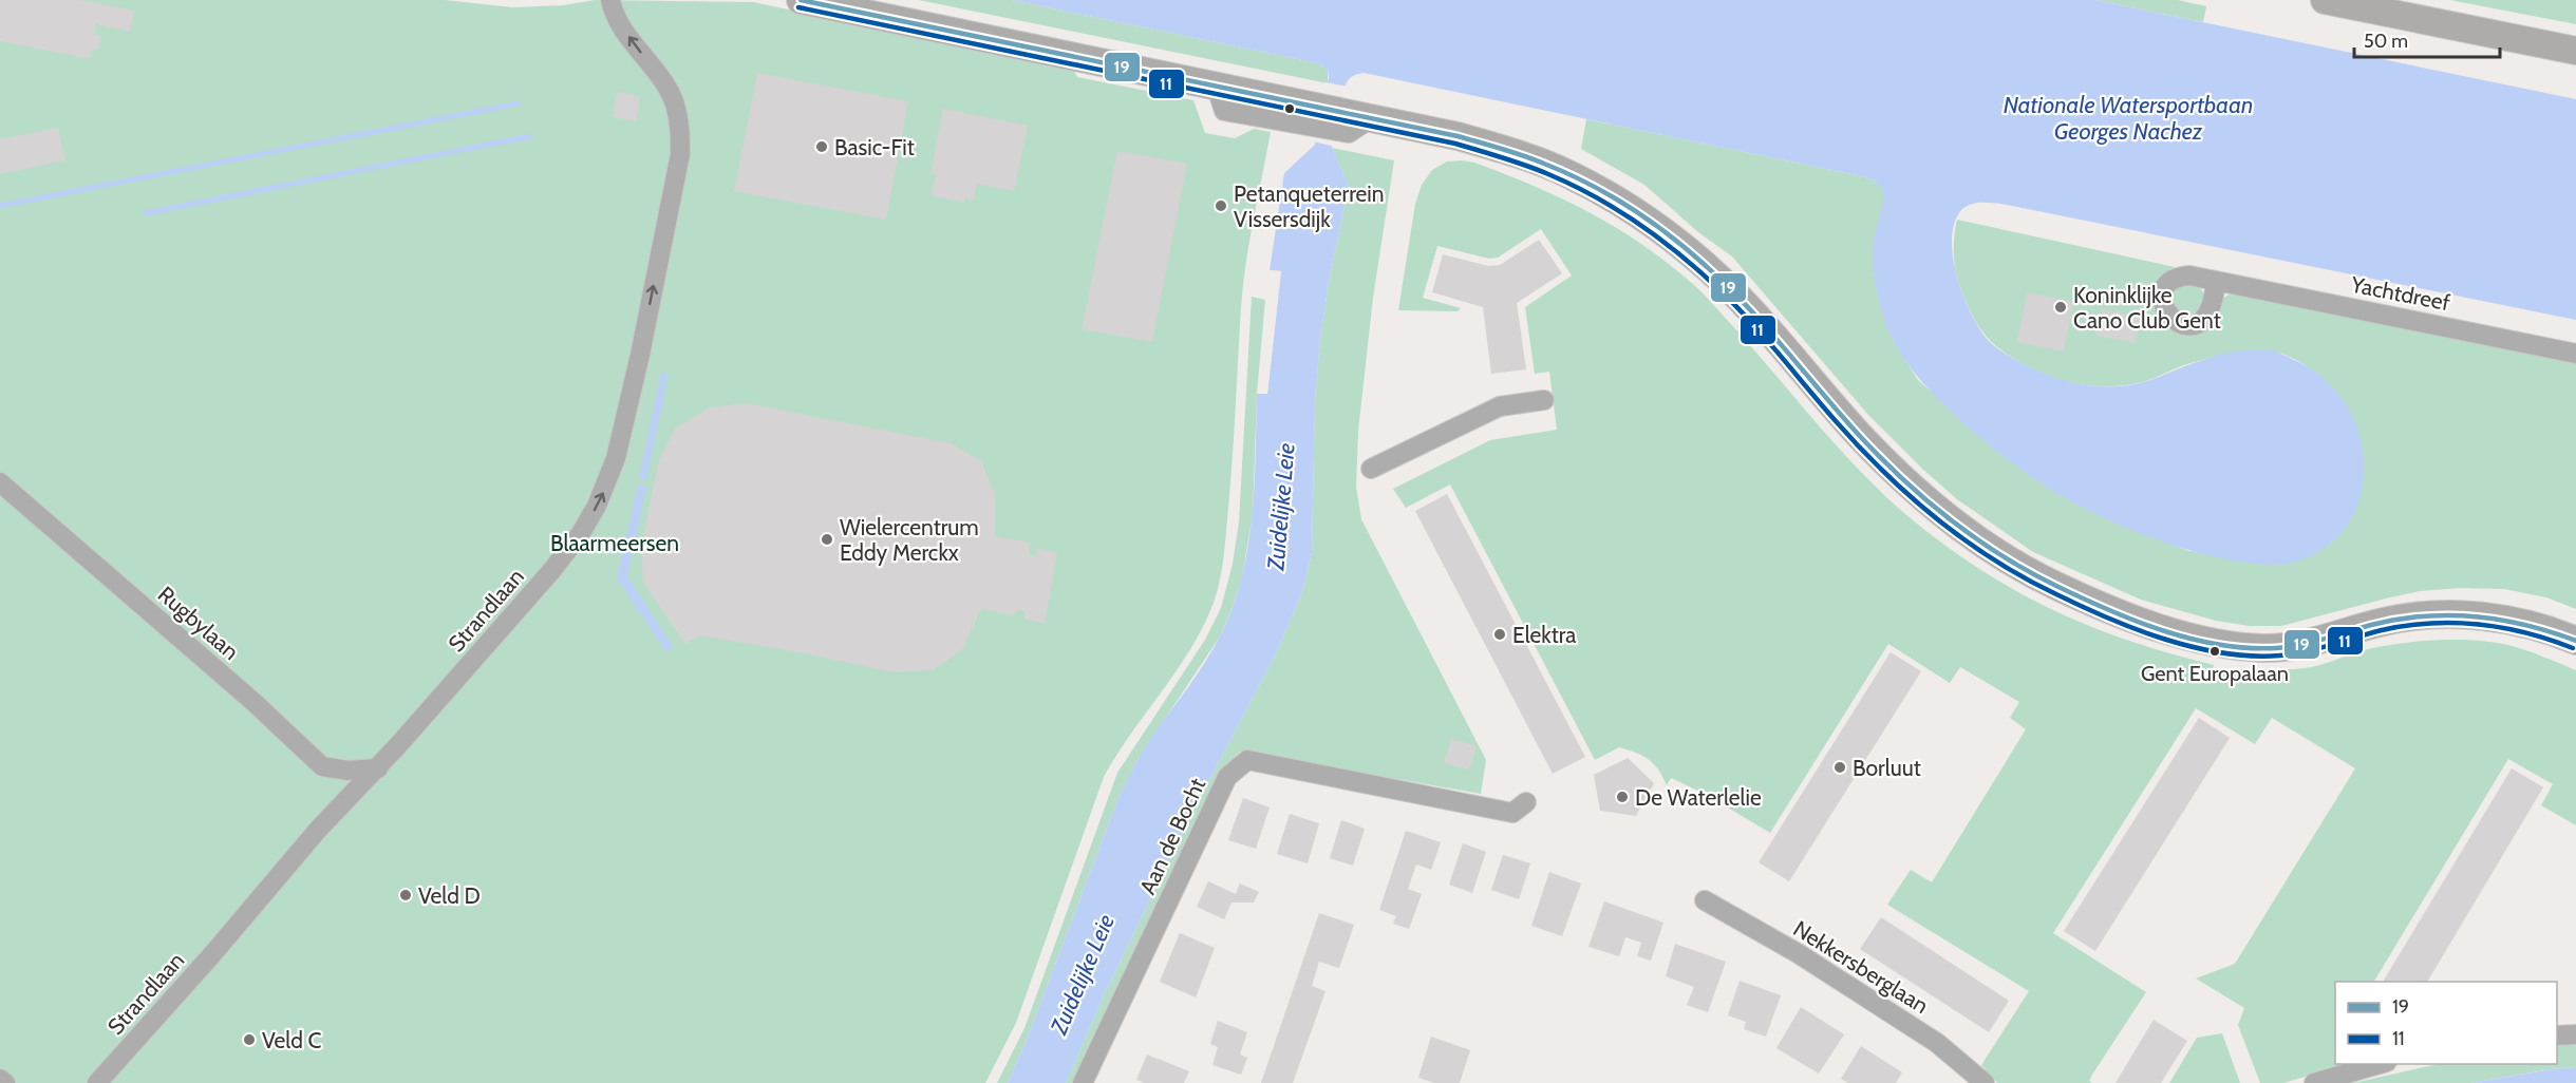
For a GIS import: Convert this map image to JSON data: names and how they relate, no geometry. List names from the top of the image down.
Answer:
{
  "streets": {
    "street": [
      "Yachtdreef",
      "Strandlaan",
      "Rugbylaan",
      "Aan de Bocht",
      "Nekkersberglaan"
    ]
  },
  "crossings": [
    ["Strandlaan", "Rugbylaan"]
  ],
  "one_way": ["Strandlaan"],
  "water": ["Nationale Watersportbaan Georges Nachez", "Zuidelijke Leie"],
  "parks": ["Blaarmeersen"],
  "places": [
    "Basic-Fit",
    "Petanqueterrein Vissersdijk",
    "Koninklijke Cano Club Gent",
    "Wielercentrum Eddy Merckx",
    "Elektra",
    "Gent Europalaan",
    "Borluut",
    "De Waterlelie",
    "Veld D",
    "Veld C"
  ],
  "lines": ["transit line 19", "transit line 11"],
  "legend": ["19", "11"],
  "scale_bar": "50 m"
}
